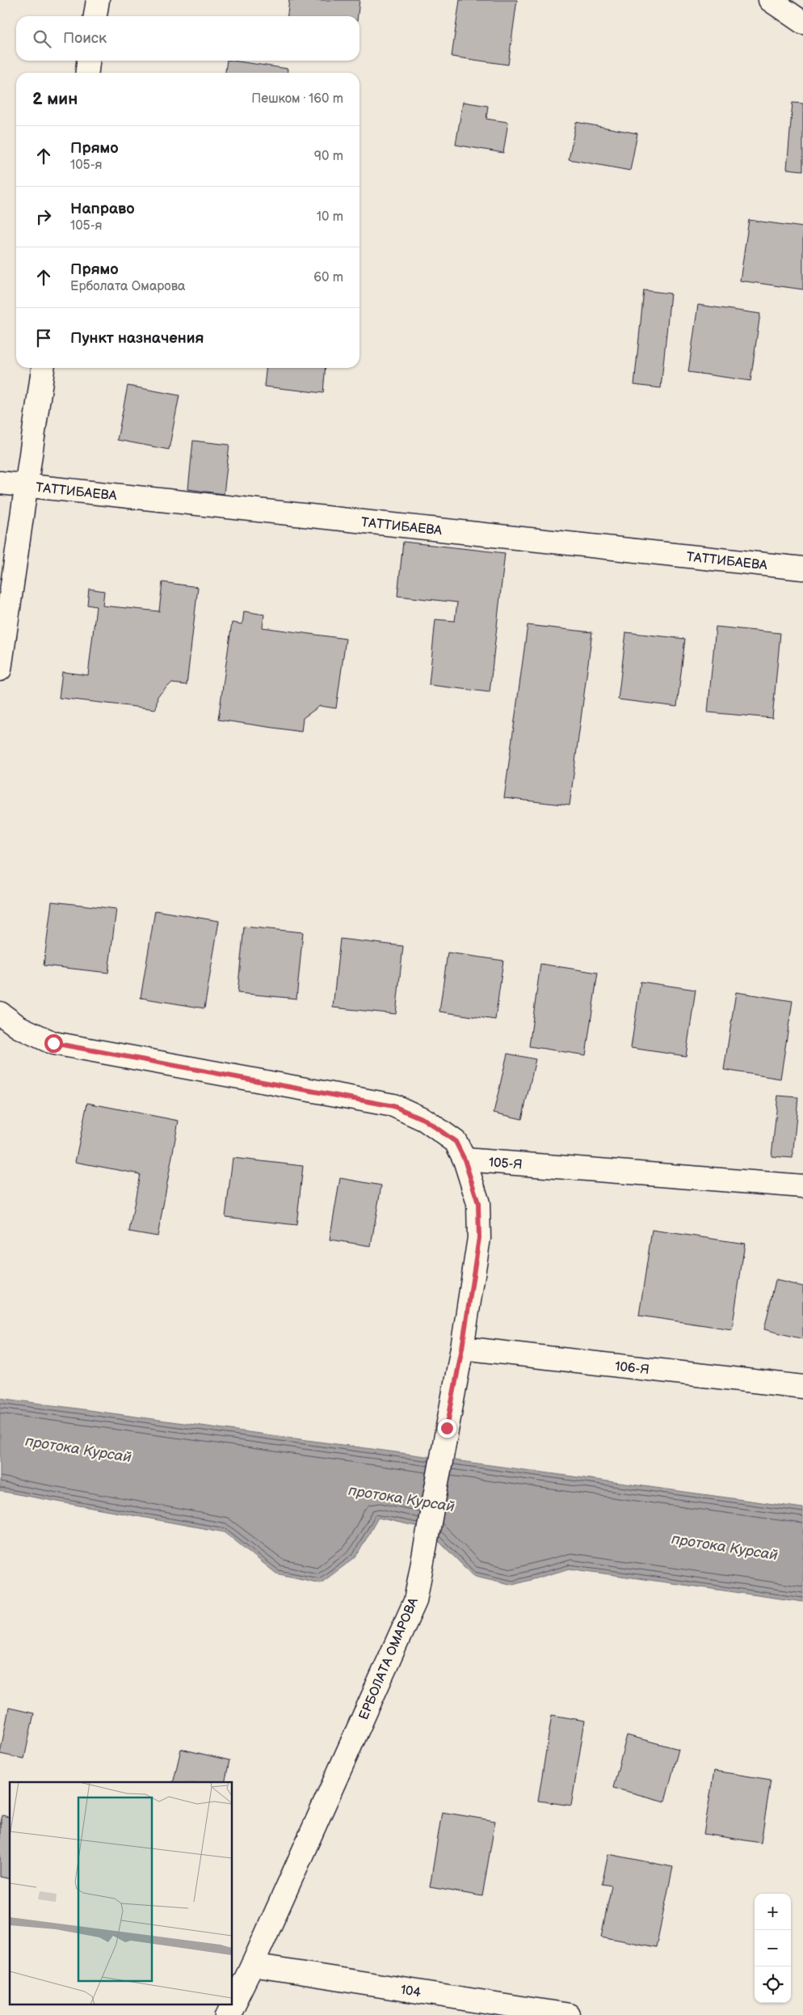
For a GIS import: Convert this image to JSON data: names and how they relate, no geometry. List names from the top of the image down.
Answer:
{
  "streets": {
    "street": [
      "ТАТТИБАЕВА",
      "105-Я",
      "106-Я",
      "ЕРБОЛАТА ОМАРОВА",
      "104"
    ]
  },
  "crossings": [
    ["105-Я", "ЕРБОЛАТА ОМАРОВА"],
    ["106-Я", "ЕРБОЛАТА ОМАРОВА"],
    ["ЕРБОЛАТА ОМАРОВА", "104"]
  ],
  "water": ["протока Курсай"],
  "page": {
    "search": "Поиск",
    "heading": ["2 мин", "Пешком · 160 m"],
    "list": [
      ["Прямо", "105-я", "90 m"],
      ["Направо", "105-я", "10 m"],
      ["Прямо", "Ерболата Омарова", "60 m"],
      "Пункт назначения"
    ],
    "map_buttons": ["+", "−"]
  }
}
